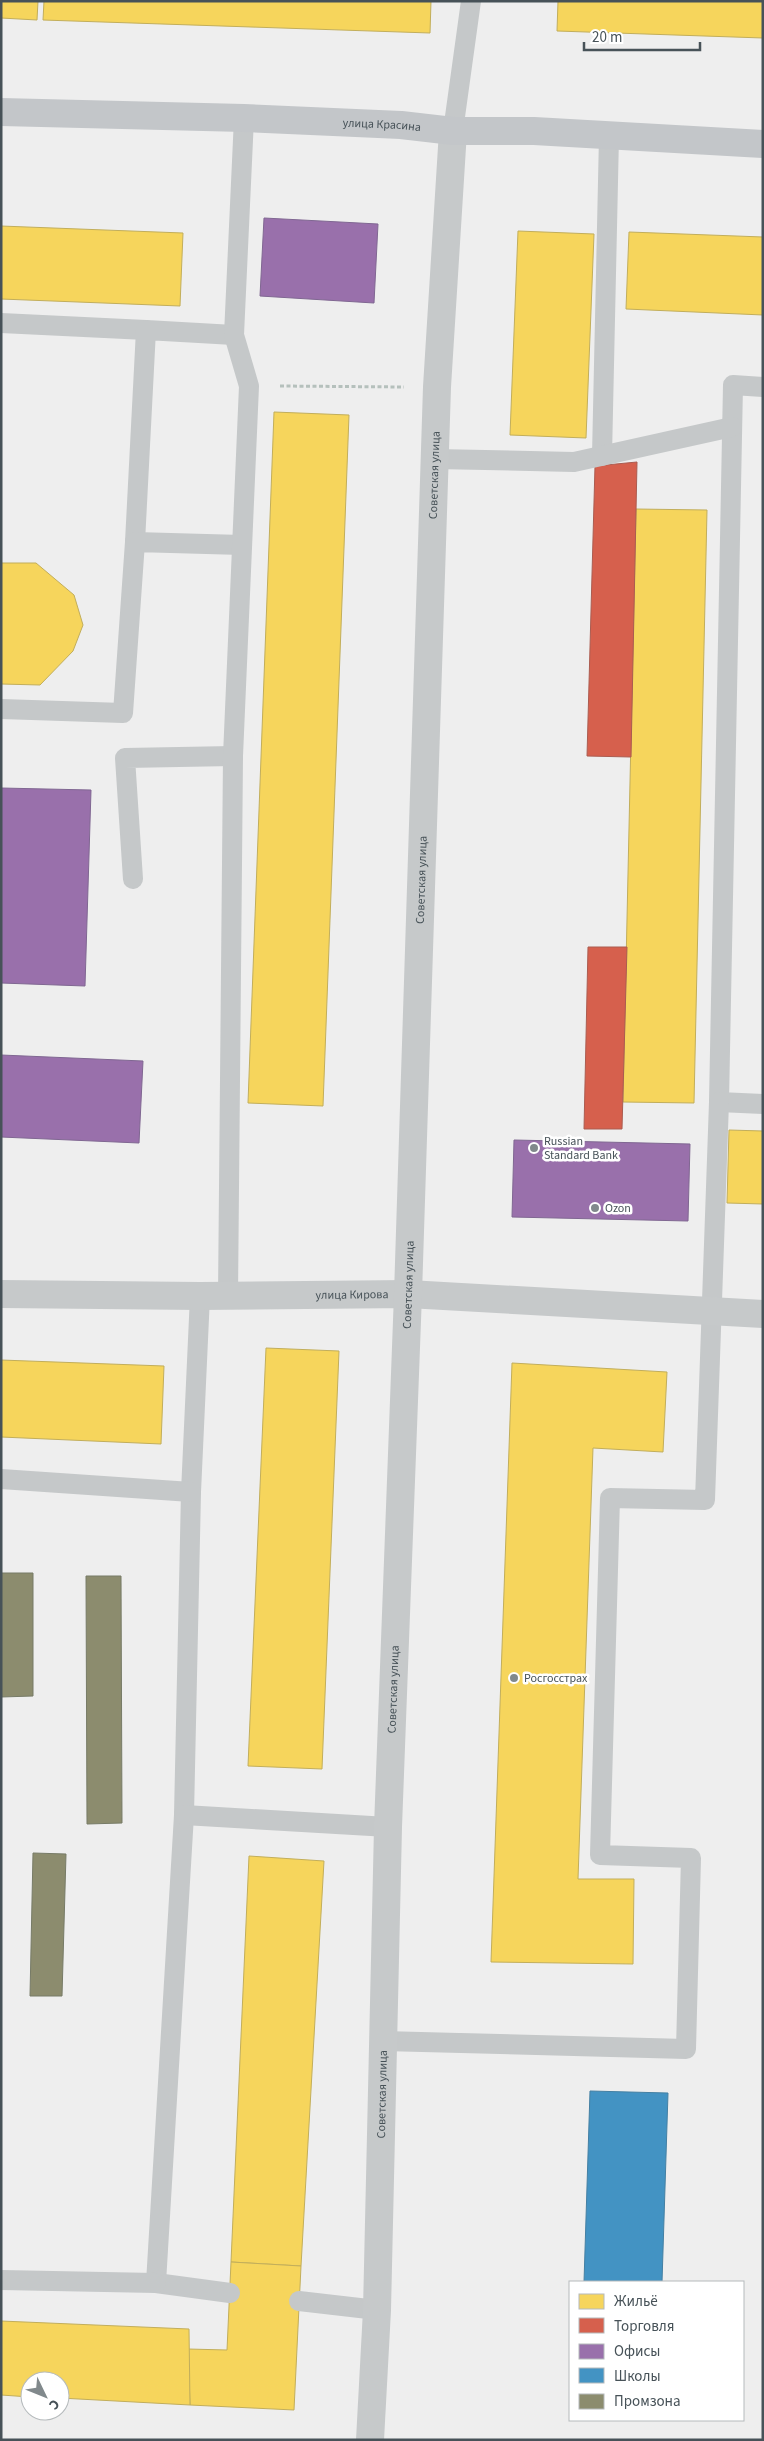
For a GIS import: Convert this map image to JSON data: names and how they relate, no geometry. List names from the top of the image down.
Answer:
{
  "streets": {
    "main road": ["улица Красина"],
    "street": ["Советская улица", "улица Кирова"]
  },
  "crossings": [
    ["улица Красина", "Советская улица"],
    ["Советская улица", "улица Кирова"]
  ],
  "places": ["Russian Standard Bank", "Ozon", "Росгосстрах"],
  "legend": [
    "Жильё",
    "Торговля",
    "Офисы",
    "Школы",
    "Промзона"
  ],
  "scale_bar": "20 m",
  "north": "bottom right"
}
